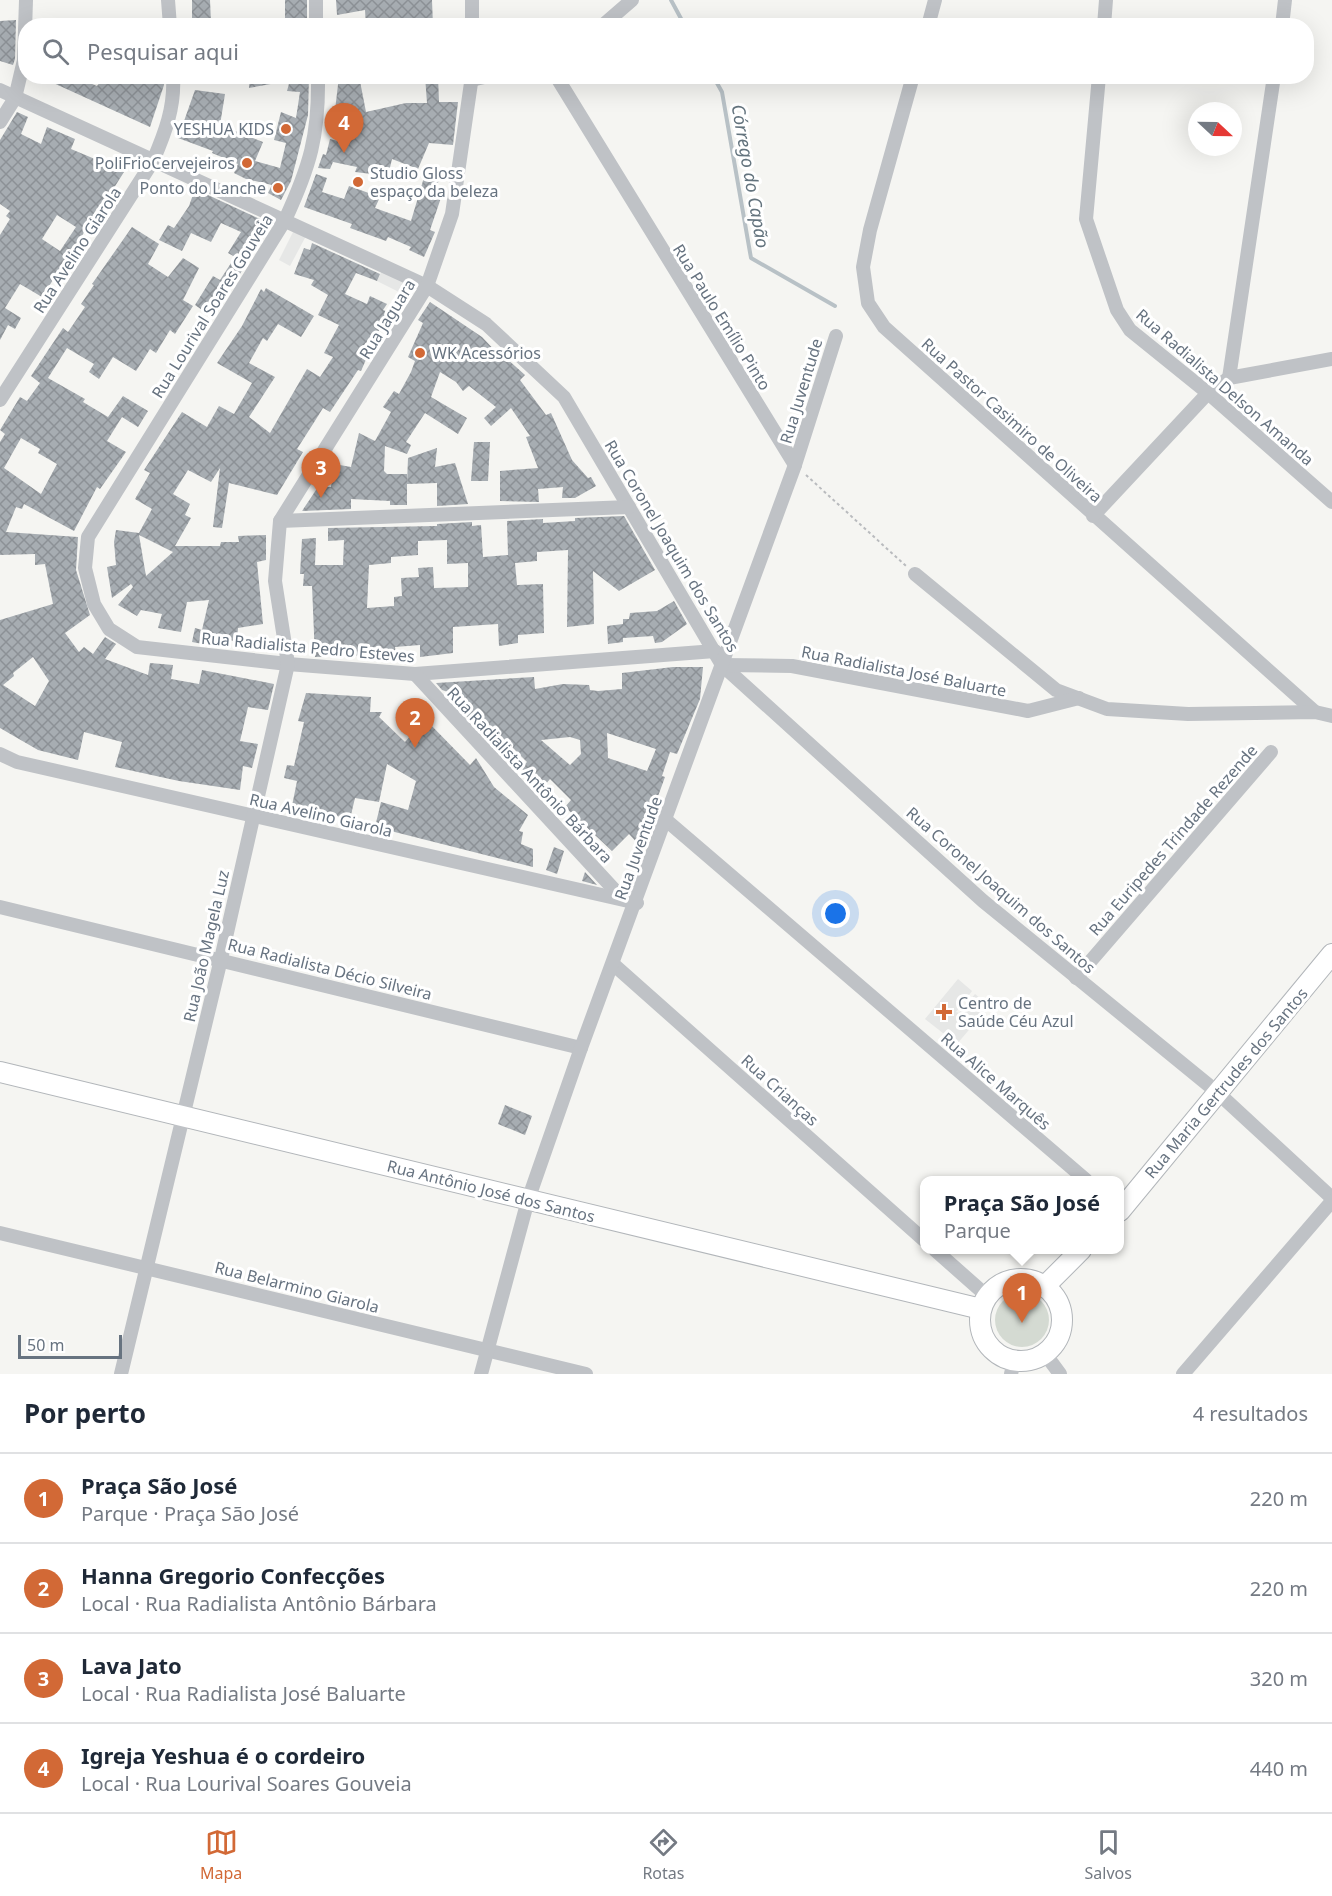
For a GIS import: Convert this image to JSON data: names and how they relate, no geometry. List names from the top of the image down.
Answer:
{
  "streets": {
    "street": [
      "Rua Avelino Giarola",
      "Rua Lourival Soares Gouveia",
      "Rua Paulo Emílio Pinto",
      "Rua Jaguara",
      "Rua Radialista Delson Amanda",
      "Rua Juventude",
      "Rua Pastor Casimiro de Oliveira",
      "Rua Coronel Joaquim dos Santos",
      "Rua Radialista Pedro Esteves",
      "Rua Radialista José Baluarte",
      "Rua Radialista Antônio Bárbara",
      "Rua Euripedes Trindade Rezende",
      "Rua João Magela Luz",
      "Rua Radialista Décio Silveira",
      "Rua Alice Marquês",
      "Rua Maria Gertrudes dos Santos",
      "Rua Crianças",
      "Rua Antônio José dos Santos",
      "Rua Belarmino Giarola"
    ]
  },
  "crossings": [
    ["Rua Avelino Giarola", "Rua Juventude"],
    ["Rua Avelino Giarola", "Rua Coronel Joaquim dos Santos"],
    ["Rua Avelino Giarola", "Rua Radialista Antônio Bárbara"],
    ["Rua Avelino Giarola", "Rua João Magela Luz"],
    ["Rua Lourival Soares Gouveia", "Rua Coronel Joaquim dos Santos"],
    ["Rua Lourival Soares Gouveia", "Rua Radialista Pedro Esteves"],
    ["Rua Paulo Emílio Pinto", "Rua Juventude"],
    ["Rua Jaguara", "Rua Coronel Joaquim dos Santos"],
    ["Rua Jaguara", "Rua João Magela Luz"],
    ["Rua Juventude", "Rua Coronel Joaquim dos Santos"],
    ["Rua Juventude", "Rua Radialista José Baluarte"],
    ["Rua Juventude", "Rua Radialista Décio Silveira"],
    ["Rua Juventude", "Rua Alice Marquês"],
    ["Rua Juventude", "Rua Crianças"],
    ["Rua Juventude", "Rua Antônio José dos Santos"],
    ["Rua Juventude", "Rua Belarmino Giarola"],
    ["Rua Coronel Joaquim dos Santos", "Rua Radialista Pedro Esteves"],
    ["Rua Coronel Joaquim dos Santos", "Rua Radialista José Baluarte"],
    ["Rua Coronel Joaquim dos Santos", "Rua Euripedes Trindade Rezende"],
    ["Rua Coronel Joaquim dos Santos", "Rua Maria Gertrudes dos Santos"],
    ["Rua Radialista Pedro Esteves", "Rua Radialista Antônio Bárbara"],
    ["Rua Radialista Pedro Esteves", "Rua João Magela Luz"],
    ["Rua João Magela Luz", "Rua Radialista Décio Silveira"],
    ["Rua João Magela Luz", "Rua Antônio José dos Santos"],
    ["Rua João Magela Luz", "Rua Belarmino Giarola"]
  ],
  "water": ["Córrego do Capão"],
  "places": {
    "other": [
      "YESHUA KIDS",
      "PoliFrioCervejeiros",
      "Studio Gloss espaço da beleza",
      "Ponto do Lanche",
      "WK Acessórios"
    ],
    "health": ["Centro de Saúde Céu Azul"]
  },
  "scale_bar": "50 m",
  "north": "right",
  "page": {
    "search": "Pesquisar aqui",
    "pins": [
      "4",
      "3",
      "2",
      "1"
    ],
    "popup": ["Praça São José", "Parque"],
    "scale": "50 m",
    "heading": ["Por perto", "4 resultados"],
    "list": [
      {
        "mark": "1",
        "name": "Praça São José",
        "note": "Parque · Praça São José",
        "value": "220 m"
      },
      {
        "mark": "2",
        "name": "Hanna Gregorio Confecções",
        "note": "Local · Rua Radialista Antônio Bárbara",
        "value": "220 m"
      },
      {
        "mark": "3",
        "name": "Lava Jato",
        "note": "Local · Rua Radialista José Baluarte",
        "value": "320 m"
      },
      {
        "mark": "4",
        "name": "Igreja Yeshua é o cordeiro",
        "note": "Local · Rua Lourival Soares Gouveia",
        "value": "440 m"
      }
    ],
    "nav": ["Mapa", "Rotas", "Salvos"]
  }
}
